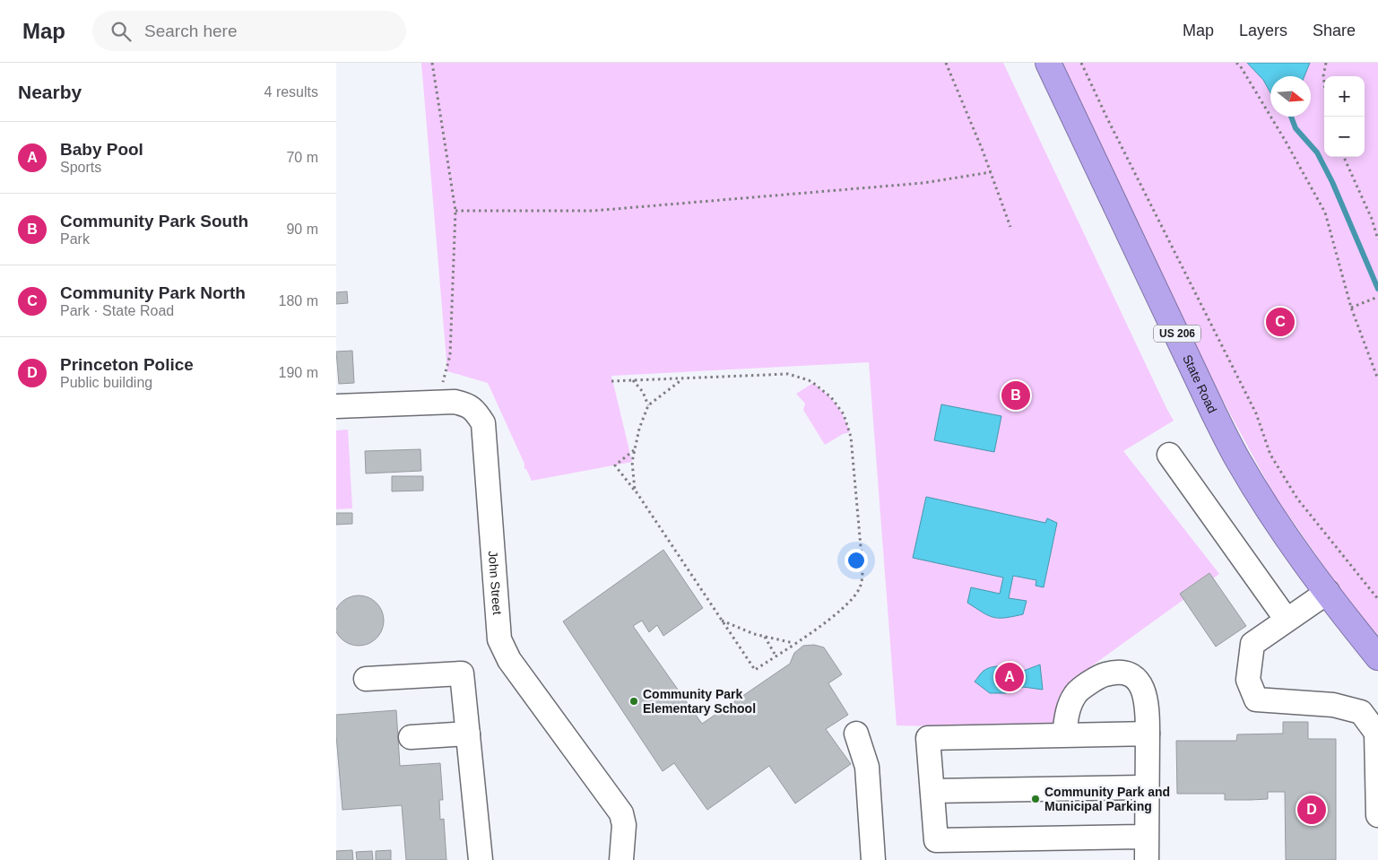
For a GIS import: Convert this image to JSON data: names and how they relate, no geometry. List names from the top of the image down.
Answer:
{
  "streets": {
    "highway": ["US 206", "State Road"],
    "street": ["John Street"]
  },
  "places": ["Community Park Elementary School", "Community Park and Municipal Parking"],
  "north": "right",
  "page": {
    "header": "Map",
    "search": "Search here",
    "nav": ["Map", "Layers", "Share"],
    "heading": ["Nearby", "4 results"],
    "map_buttons": ["+", "−"],
    "list": [
      {
        "mark": "A",
        "name": "Baby Pool",
        "note": "Sports",
        "value": "70 m"
      },
      {
        "mark": "B",
        "name": "Community Park South",
        "note": "Park",
        "value": "90 m"
      },
      {
        "mark": "C",
        "name": "Community Park North",
        "note": "Park · State Road",
        "value": "180 m"
      },
      {
        "mark": "D",
        "name": "Princeton Police",
        "note": "Public building",
        "value": "190 m"
      }
    ],
    "pins": [
      "C",
      "B",
      "A",
      "D"
    ]
  }
}
